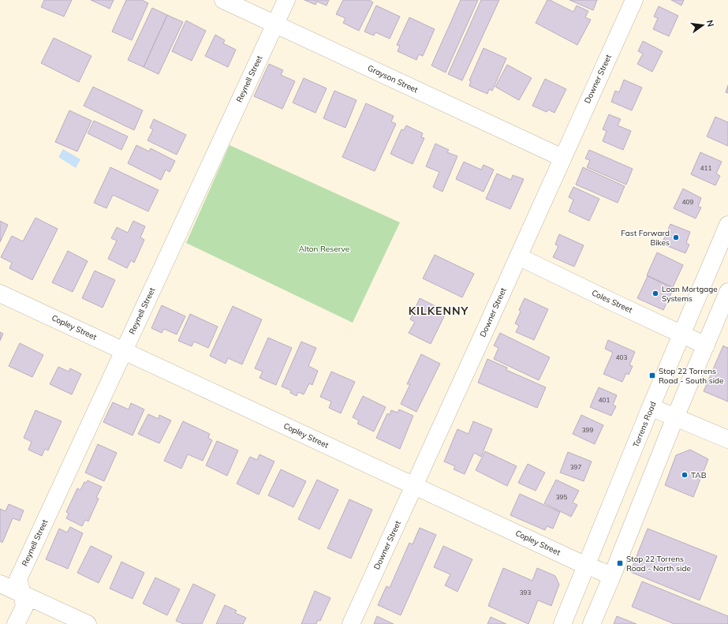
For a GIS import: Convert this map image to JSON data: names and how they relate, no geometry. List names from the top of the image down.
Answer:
{
  "streets": {
    "street": [
      "Reynell Street",
      "Grayson Street",
      "Downer Street",
      "Coles Street",
      "Copley Street",
      "Torrens Road"
    ]
  },
  "crossings": [
    ["Reynell Street", "Grayson Street"],
    ["Reynell Street", "Copley Street"],
    ["Grayson Street", "Downer Street"],
    ["Downer Street", "Coles Street"],
    ["Downer Street", "Copley Street"],
    ["Coles Street", "Torrens Road"],
    ["Copley Street", "Torrens Road"]
  ],
  "districts": ["KILKENNY"],
  "parks": ["Alton Reserve"],
  "places": {
    "other": ["Fast Forward Bikes", "Loan Mortgage Systems", "TAB"],
    "transit": ["Stop 22 Torrens Road - South side", "Stop 22 Torrens Road - North side"]
  },
  "house_numbers": [
    "411",
    "409",
    "403",
    "401",
    "399",
    "397",
    "395",
    "393"
  ],
  "north": "right"
}
